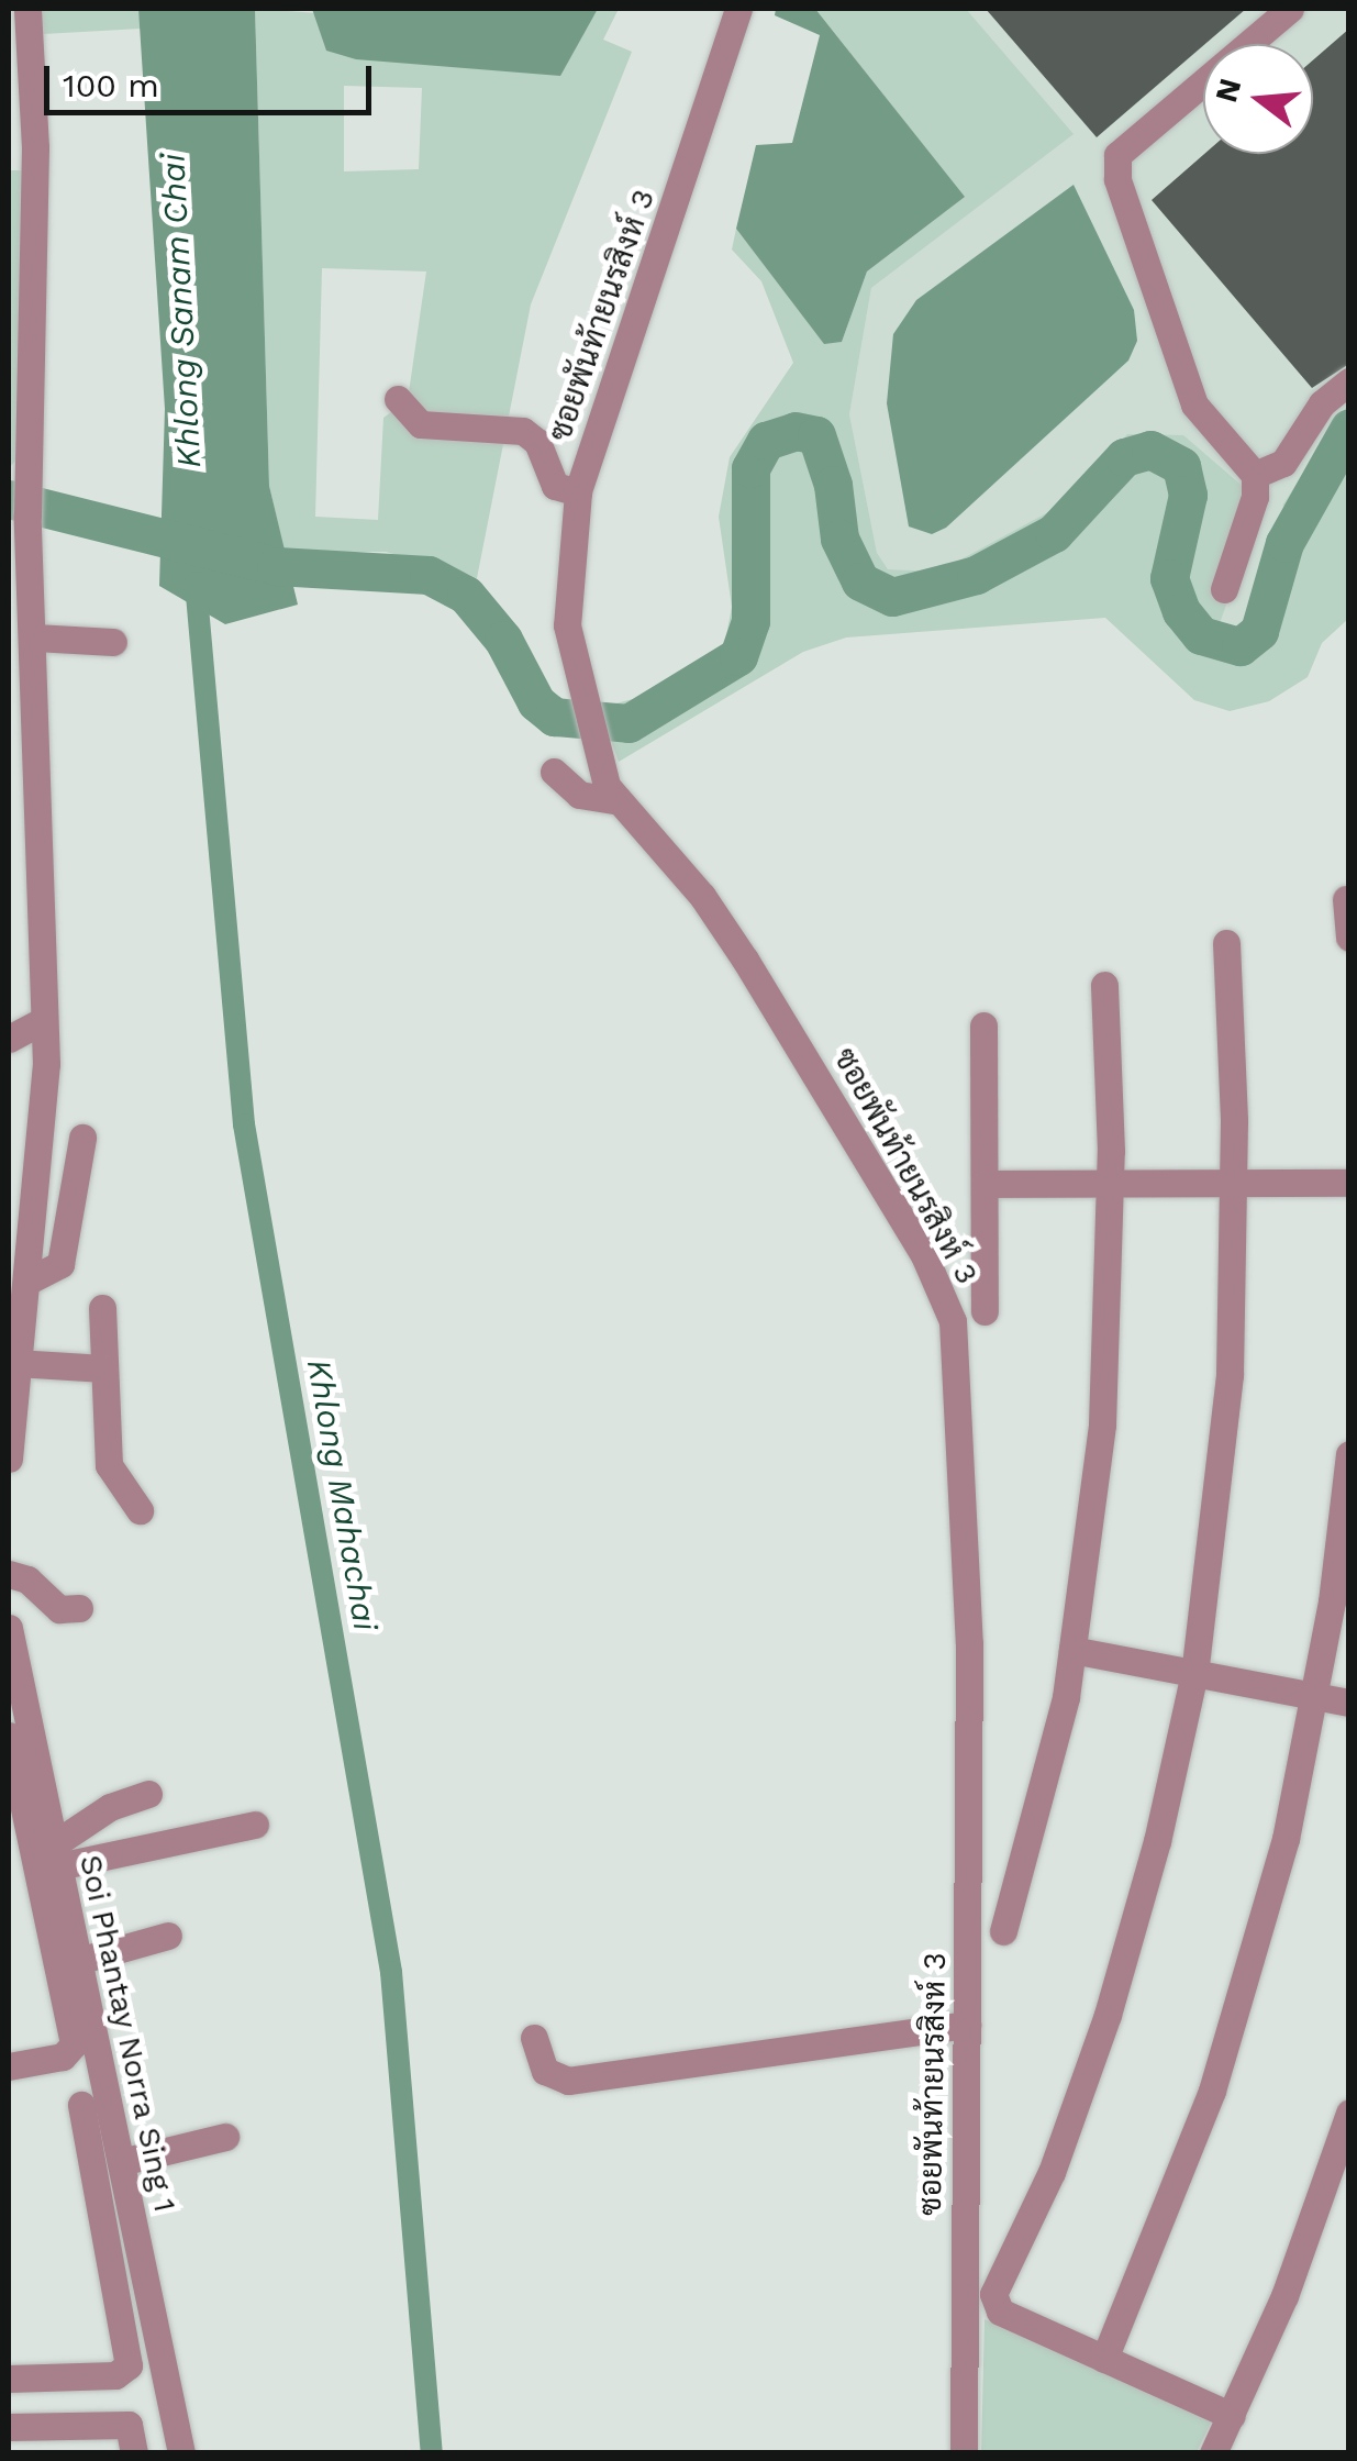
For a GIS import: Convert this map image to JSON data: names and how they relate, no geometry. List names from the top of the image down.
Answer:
{
  "streets": {
    "street": ["ซอยพันท้ายนรสิงห์ 3", "Soi Phantay Norra Sing 1"]
  },
  "water": ["Khlong Sanam Chai", "Khlong Mahachai"],
  "scale_bar": "100 m",
  "north": "left"
}
